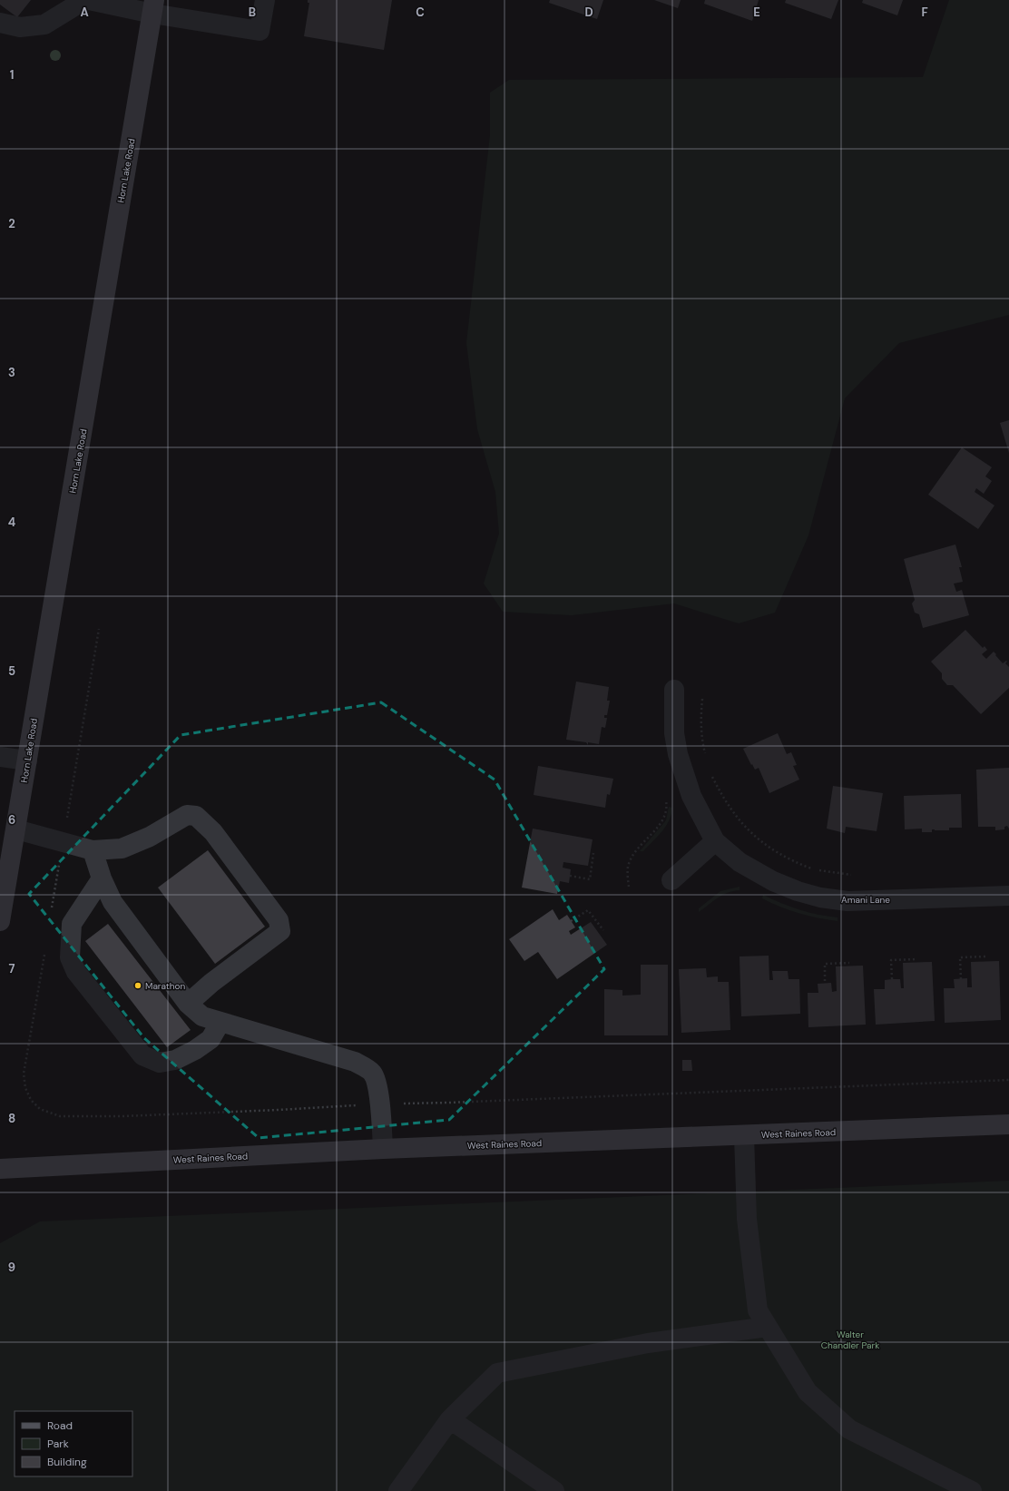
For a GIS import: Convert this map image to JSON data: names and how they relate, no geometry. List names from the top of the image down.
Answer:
{
  "streets": {
    "main road": ["Horn Lake Road", "West Raines Road"],
    "street": ["Amani Lane"]
  },
  "parks": ["Walter Chandler Park"],
  "places": ["Marathon"],
  "legend": ["Road", "Park", "Building"],
  "grid": {
    "columns": [
      "A",
      "B",
      "C",
      "D",
      "E",
      "F"
    ],
    "rows": [
      "1",
      "2",
      "3",
      "4",
      "5",
      "6",
      "7",
      "8",
      "9"
    ]
  }
}
